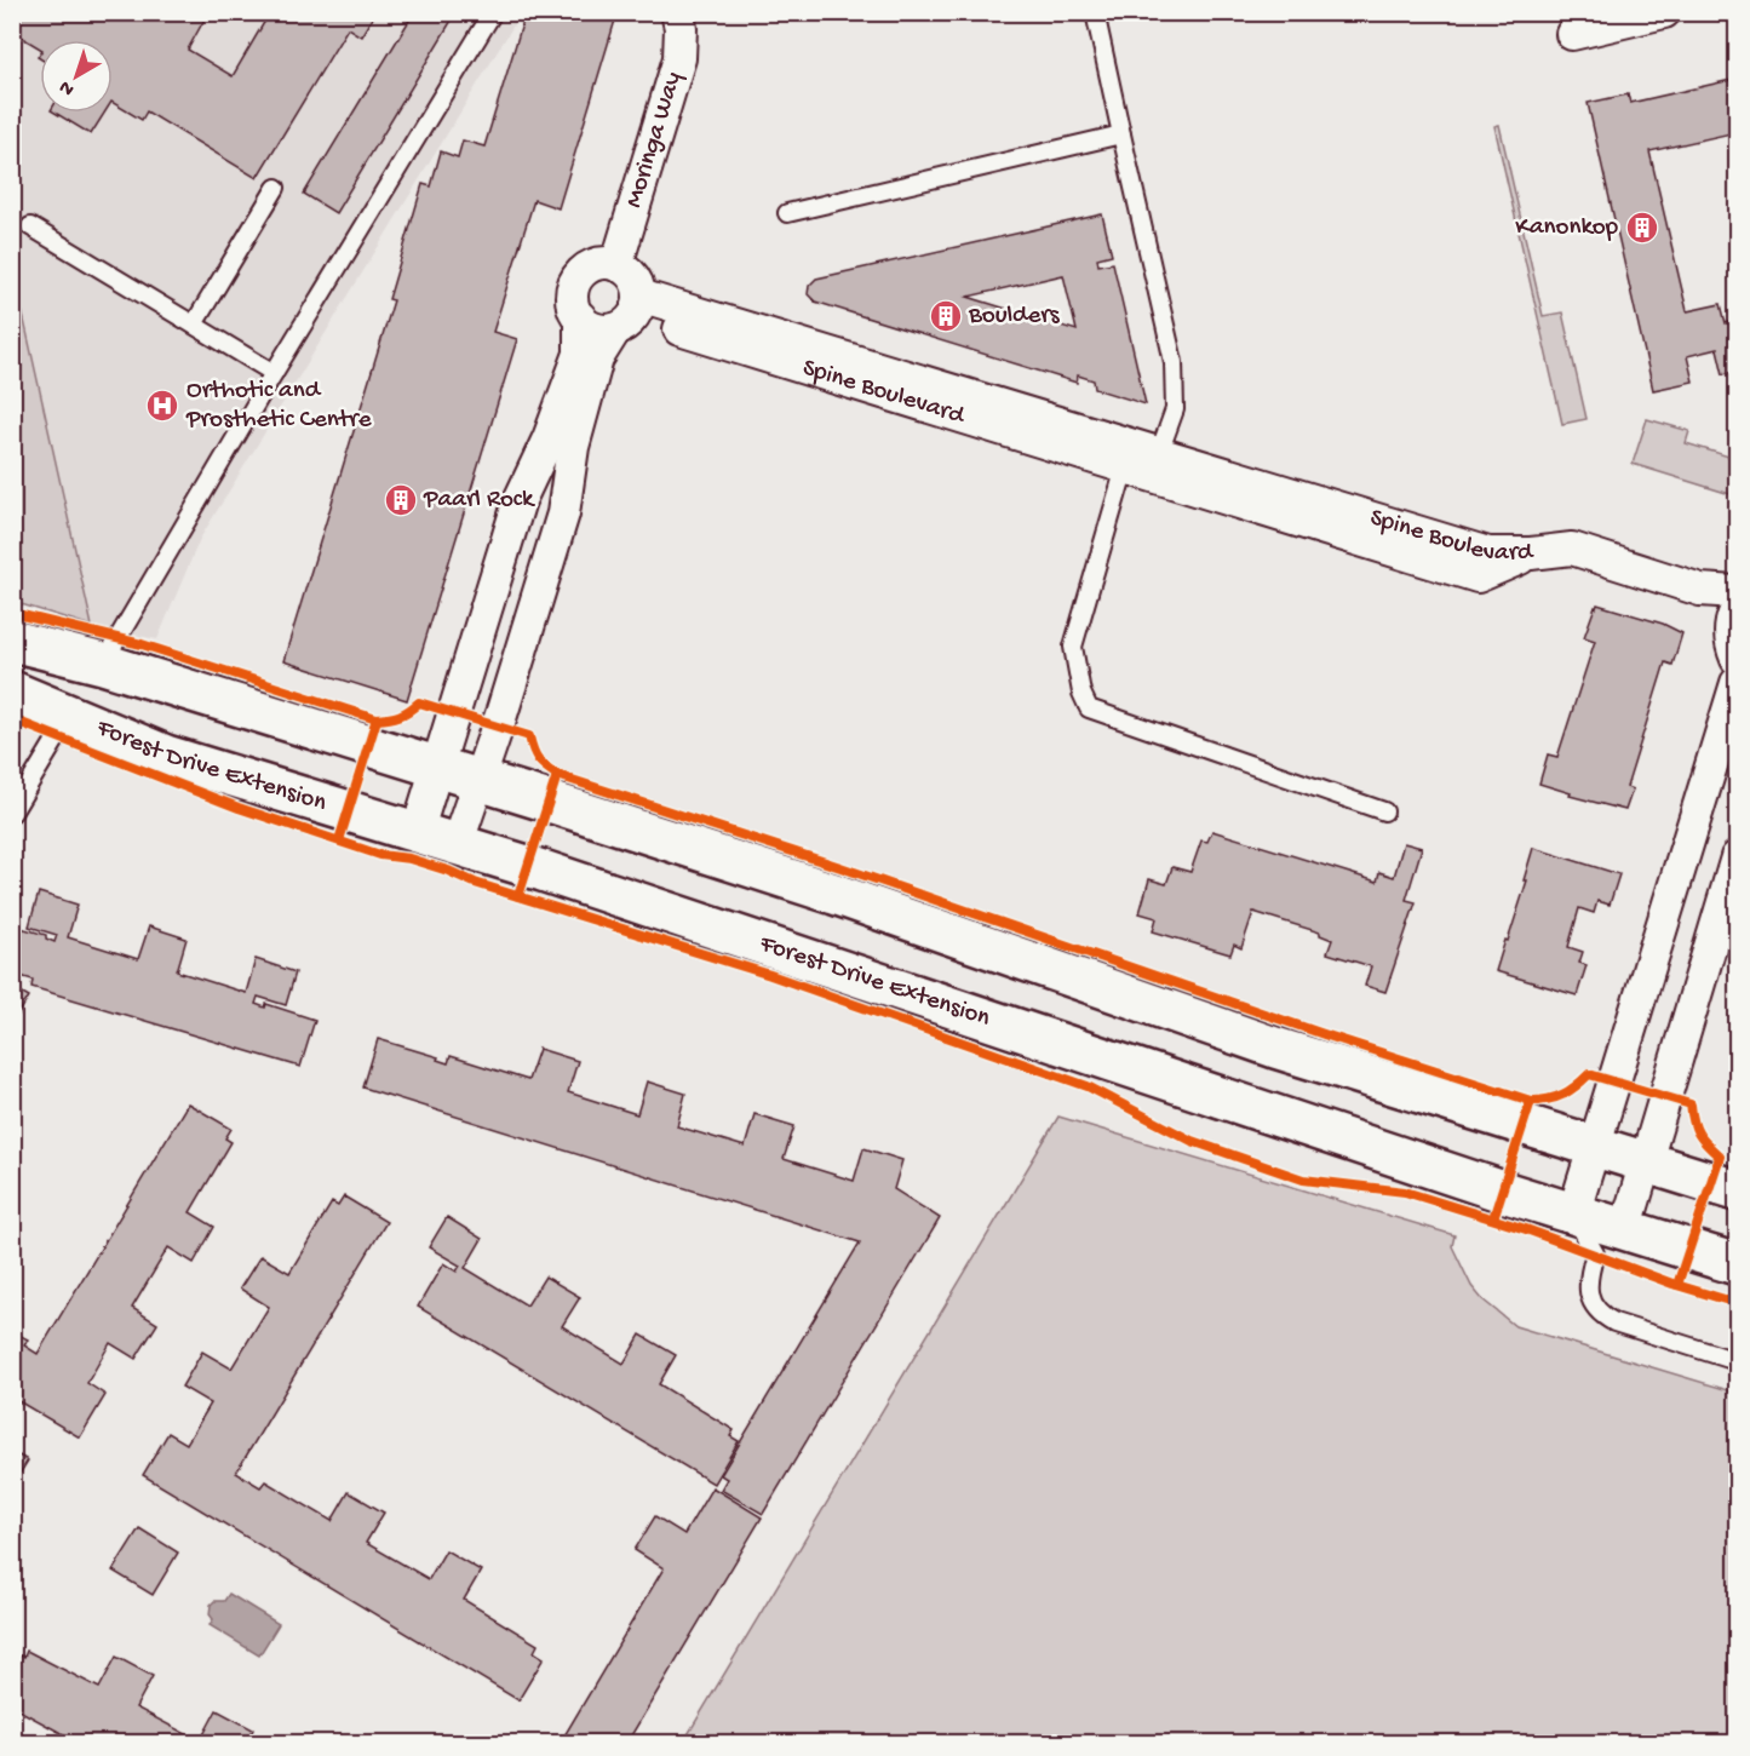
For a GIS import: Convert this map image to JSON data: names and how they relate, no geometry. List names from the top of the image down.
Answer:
{
  "streets": {
    "street": ["Moringa Way", "Spine Boulevard", "Forest Drive Extension"]
  },
  "crossings": [
    ["Moringa Way", "Spine Boulevard"]
  ],
  "places": {
    "building": ["Kanonkop", "Boulders", "Paarl Rock"],
    "hospital": ["Orthotic and Prosthetic Centre"]
  },
  "north": "bottom left"
}
